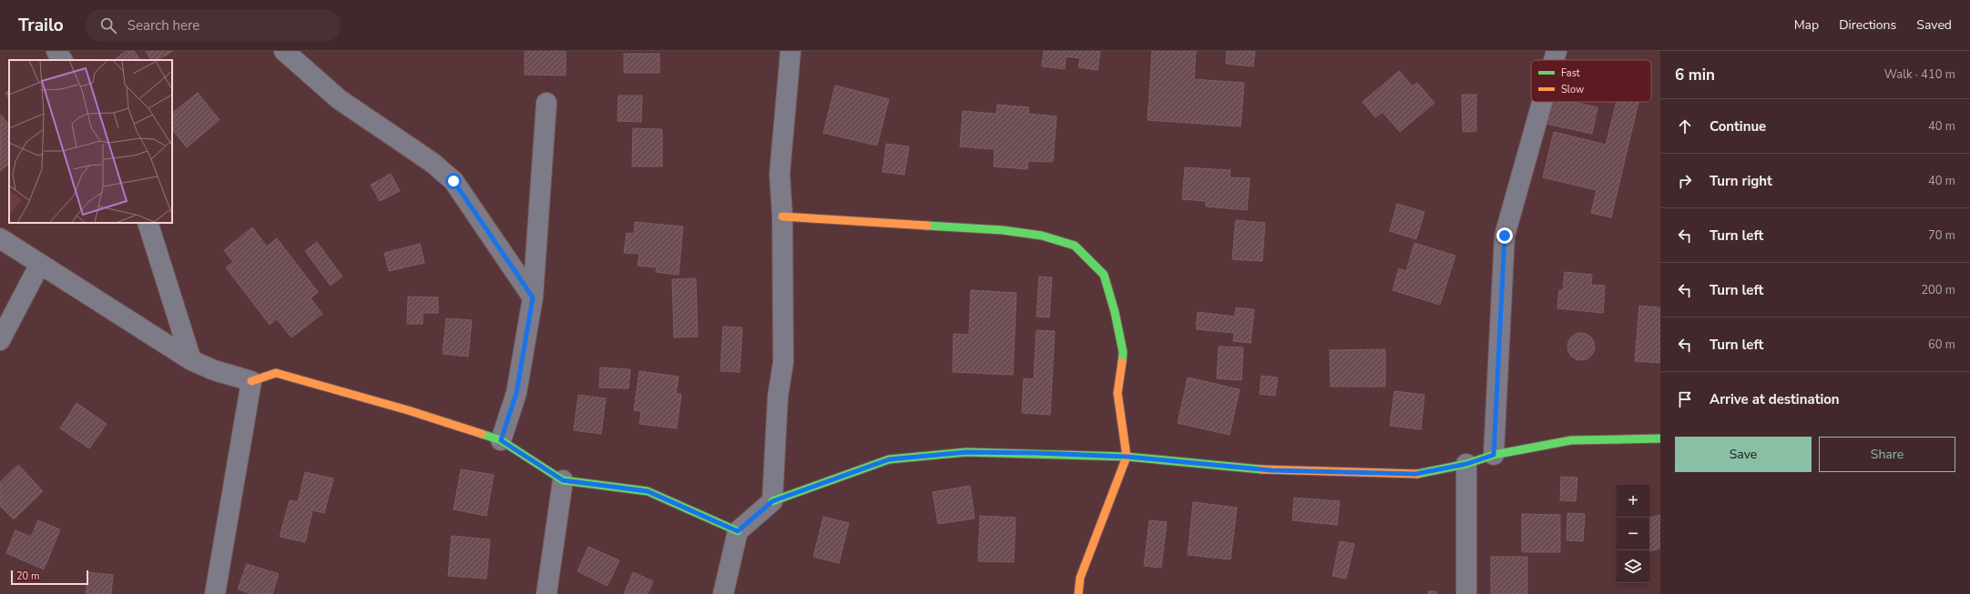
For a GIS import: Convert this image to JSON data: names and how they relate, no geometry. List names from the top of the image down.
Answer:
{
  "legend": ["Fast", "Slow"],
  "scale_bar": "20 m",
  "page": {
    "header": "Trailo",
    "search": "Search here",
    "nav": ["Map", "Directions", "Saved"],
    "heading": ["6 min", "Walk · 410 m"],
    "list": [
      ["Continue", "40 m"],
      ["Turn right", "40 m"],
      ["Turn left", "70 m"],
      ["Turn left", "200 m"],
      ["Turn left", "60 m"],
      "Arrive at destination"
    ],
    "buttons": ["Save", "Share"],
    "map_buttons": ["+", "−"],
    "scale": "20 m"
  }
}
